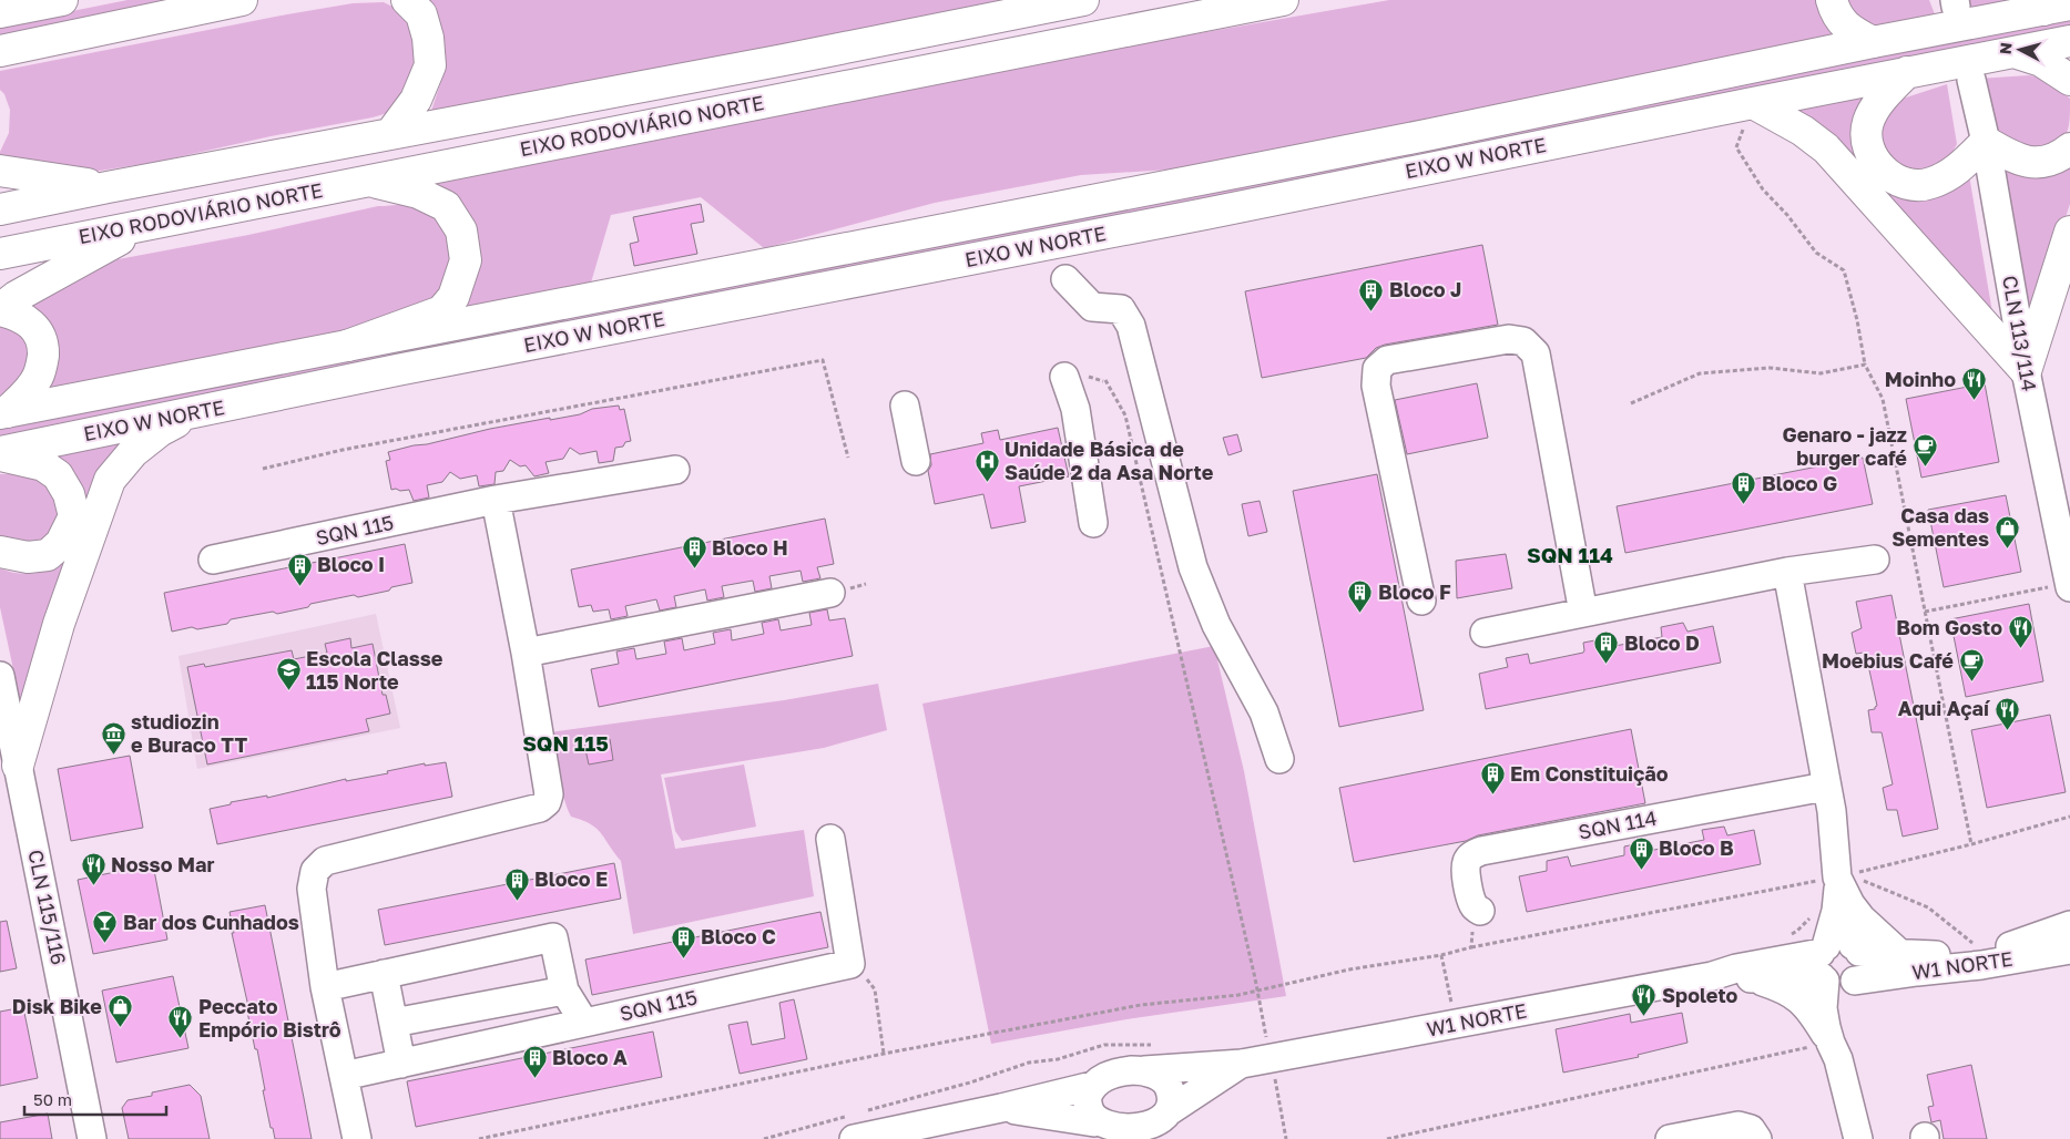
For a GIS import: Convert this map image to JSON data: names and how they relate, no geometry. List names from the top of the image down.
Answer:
{
  "streets": {
    "main road": ["EIXO RODOVIÁRIO NORTE", "EIXO W NORTE"],
    "street": [
      "CLN 113/114",
      "SQN 115",
      "SQN 114",
      "CLN 115/116",
      "W1 NORTE"
    ]
  },
  "districts": ["SQN 114", "SQN 115"],
  "places": {
    "building": [
      "Bloco J",
      "Bloco G",
      "Bloco H",
      "Bloco I",
      "Bloco F",
      "Bloco D",
      "Em Constituição",
      "Bloco B",
      "Bloco E",
      "Bloco C",
      "Bloco A"
    ],
    "restaurant": [
      "Moinho",
      "Bom Gosto",
      "Aqui Açaí",
      "Nosso Mar",
      "Spoleto",
      "Peccato Empório Bistrô"
    ],
    "cafe": ["Genaro - jazz burger café", "Moebius Café"],
    "hospital": ["Unidade Básica de Saúde 2 da Asa Norte"],
    "shop": ["Casa das Sementes", "Disk Bike"],
    "school or university": ["Escola Classe 115 Norte"],
    "museum": ["studiozin e Buraco TT"],
    "bar": ["Bar dos Cunhados"]
  },
  "scale_bar": "50 m",
  "north": "left"
}
